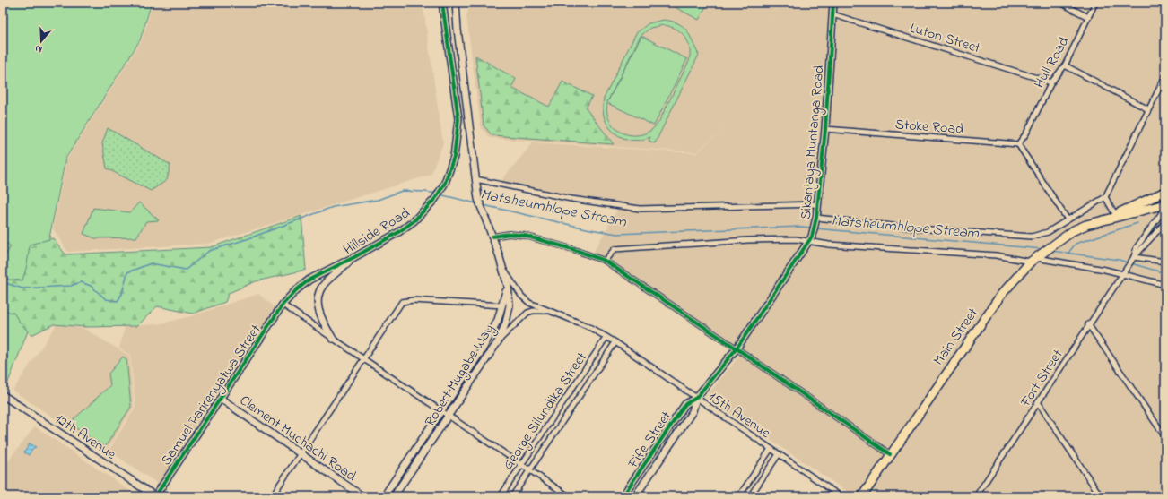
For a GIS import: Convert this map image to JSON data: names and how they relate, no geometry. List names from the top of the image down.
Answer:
{
  "streets": {
    "highway": ["Main Street"],
    "street": [
      "Luton Street",
      "Hull Road",
      "Stoke Road",
      "Sikanjaya Muntanga Road",
      "Hillside Road",
      "Robert Mugabe Way",
      "Fort Street",
      "Samuel Parirenyatwa Street",
      "George Silundika Street",
      "15th Avenue",
      "12th Avenue",
      "Clement Muchachi Road",
      "Fife Street"
    ]
  },
  "crossings": [
    ["Luton Street", "Hull Road"],
    ["Luton Street", "Sikanjaya Muntanga Road"],
    ["Hull Road", "Stoke Road"],
    ["Stoke Road", "Sikanjaya Muntanga Road"],
    ["Sikanjaya Muntanga Road", "15th Avenue"],
    ["Sikanjaya Muntanga Road", "Fife Street"],
    ["Hillside Road", "Samuel Parirenyatwa Street"],
    ["Robert Mugabe Way", "15th Avenue"],
    ["Samuel Parirenyatwa Street", "12th Avenue"],
    ["Samuel Parirenyatwa Street", "Clement Muchachi Road"],
    ["George Silundika Street", "15th Avenue"],
    ["15th Avenue", "Fife Street"]
  ],
  "water": ["Matsheumhlope Stream"],
  "north": "bottom"
}
